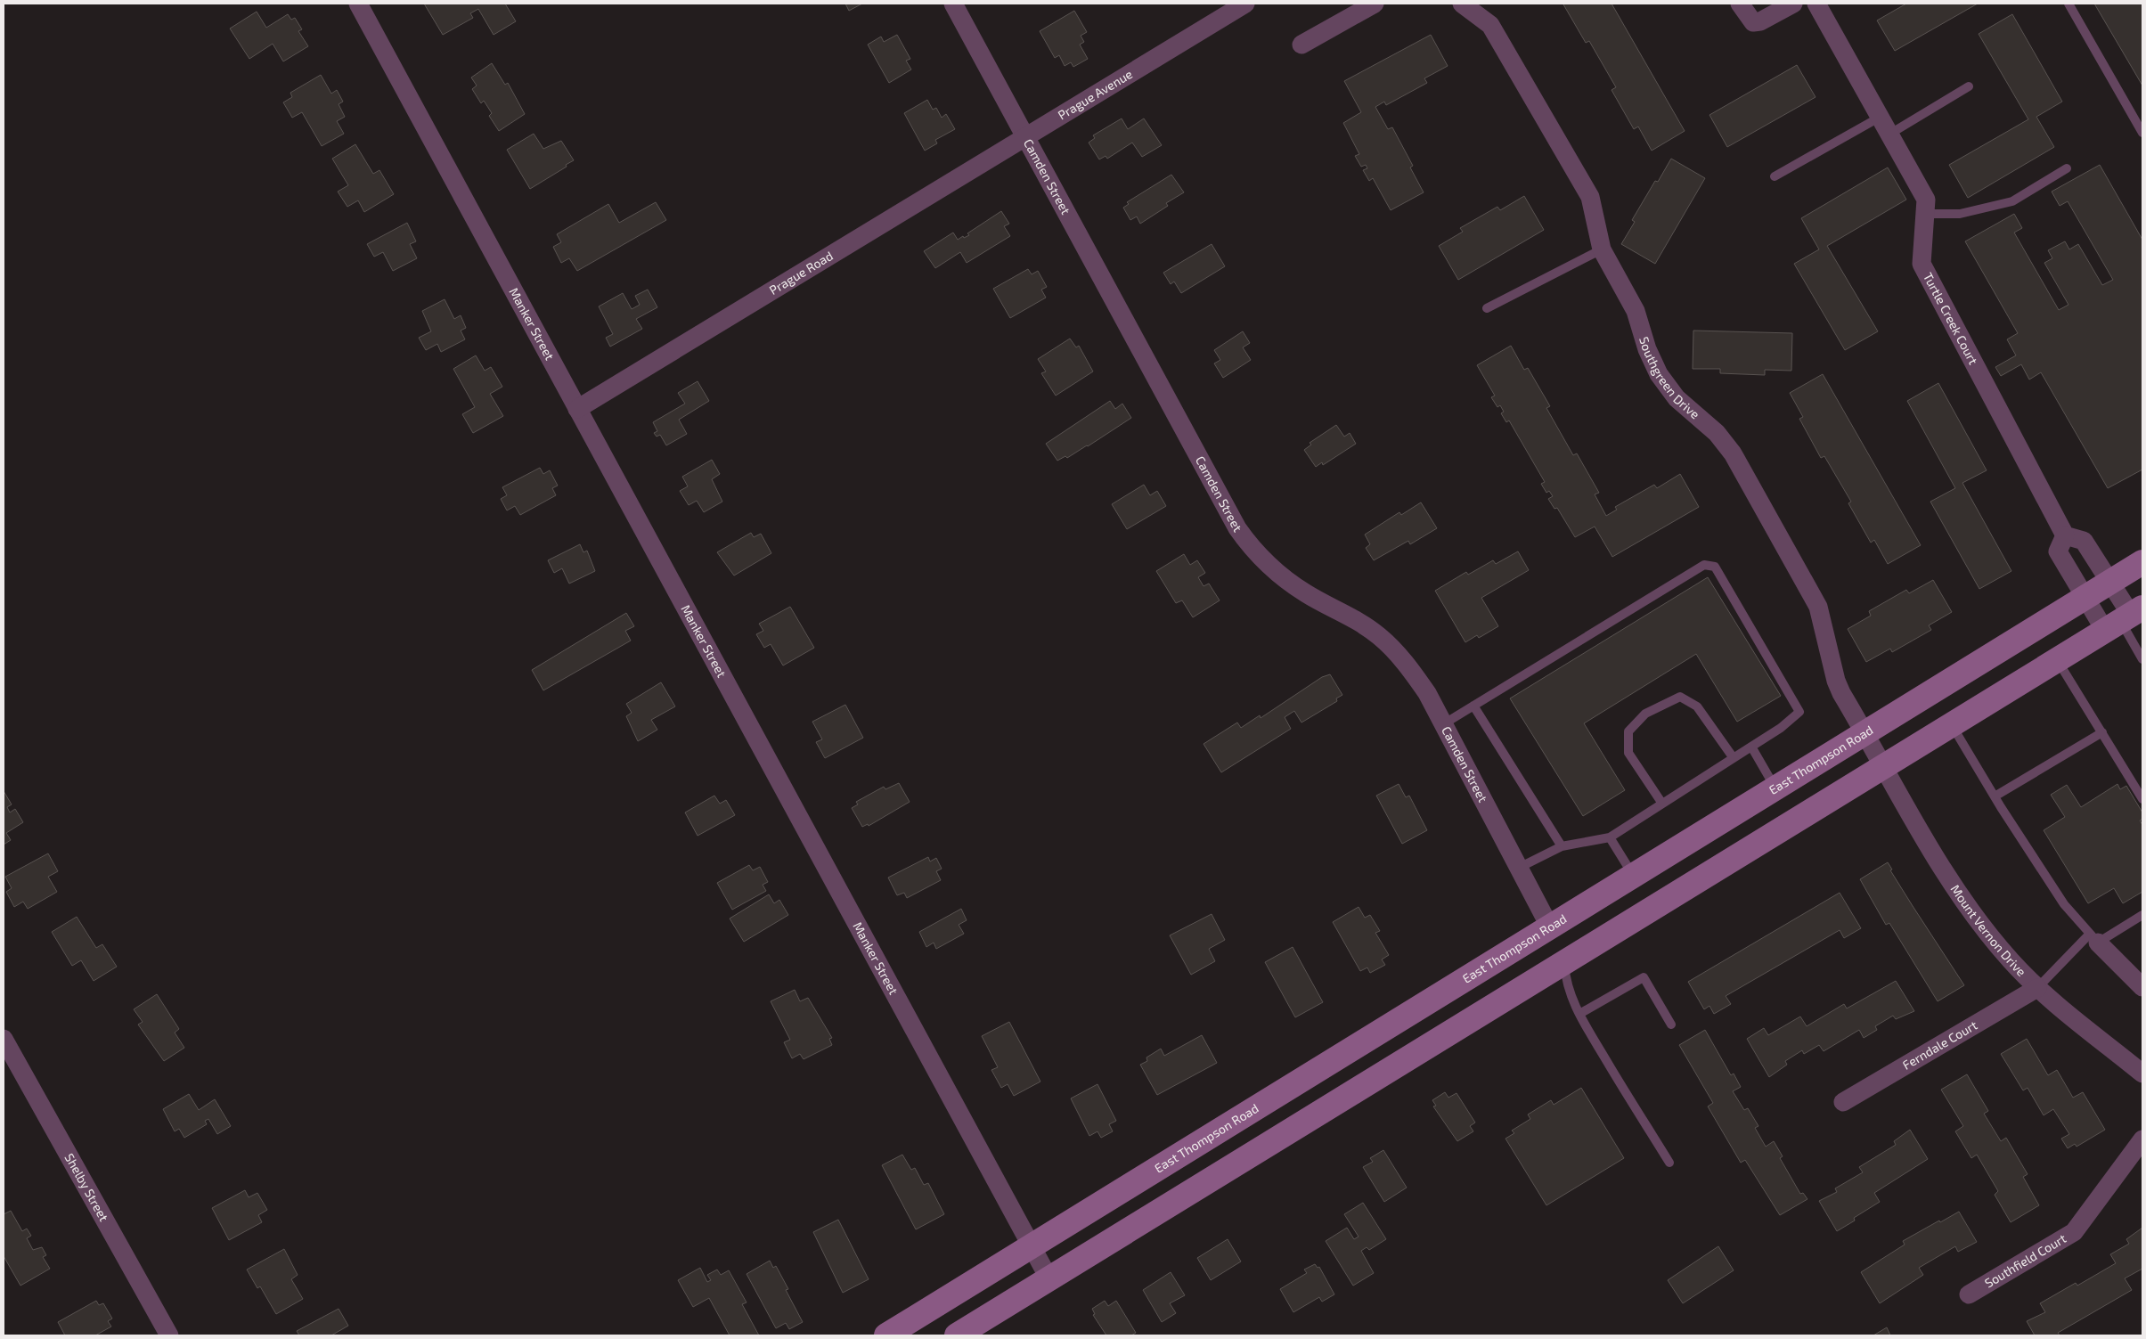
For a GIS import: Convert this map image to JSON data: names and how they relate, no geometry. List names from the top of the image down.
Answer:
{
  "streets": {
    "main road": ["East Thompson Road"],
    "street": [
      "Prague Avenue",
      "Camden Street",
      "Prague Road",
      "Turtle Creek Court",
      "Manker Street",
      "Southgreen Drive",
      "Mount Vernon Drive",
      "Ferndale Court",
      "Shelby Street",
      "Southfield Court"
    ]
  },
  "crossings": [
    ["Prague Avenue", "Camden Street"],
    ["Prague Avenue", "Prague Road"],
    ["Camden Street", "Prague Road"],
    ["Camden Street", "East Thompson Road"],
    ["Prague Road", "Manker Street"],
    ["Manker Street", "East Thompson Road"],
    ["Southgreen Drive", "East Thompson Road"],
    ["Southgreen Drive", "Mount Vernon Drive"],
    ["Mount Vernon Drive", "Ferndale Court"]
  ]
}
